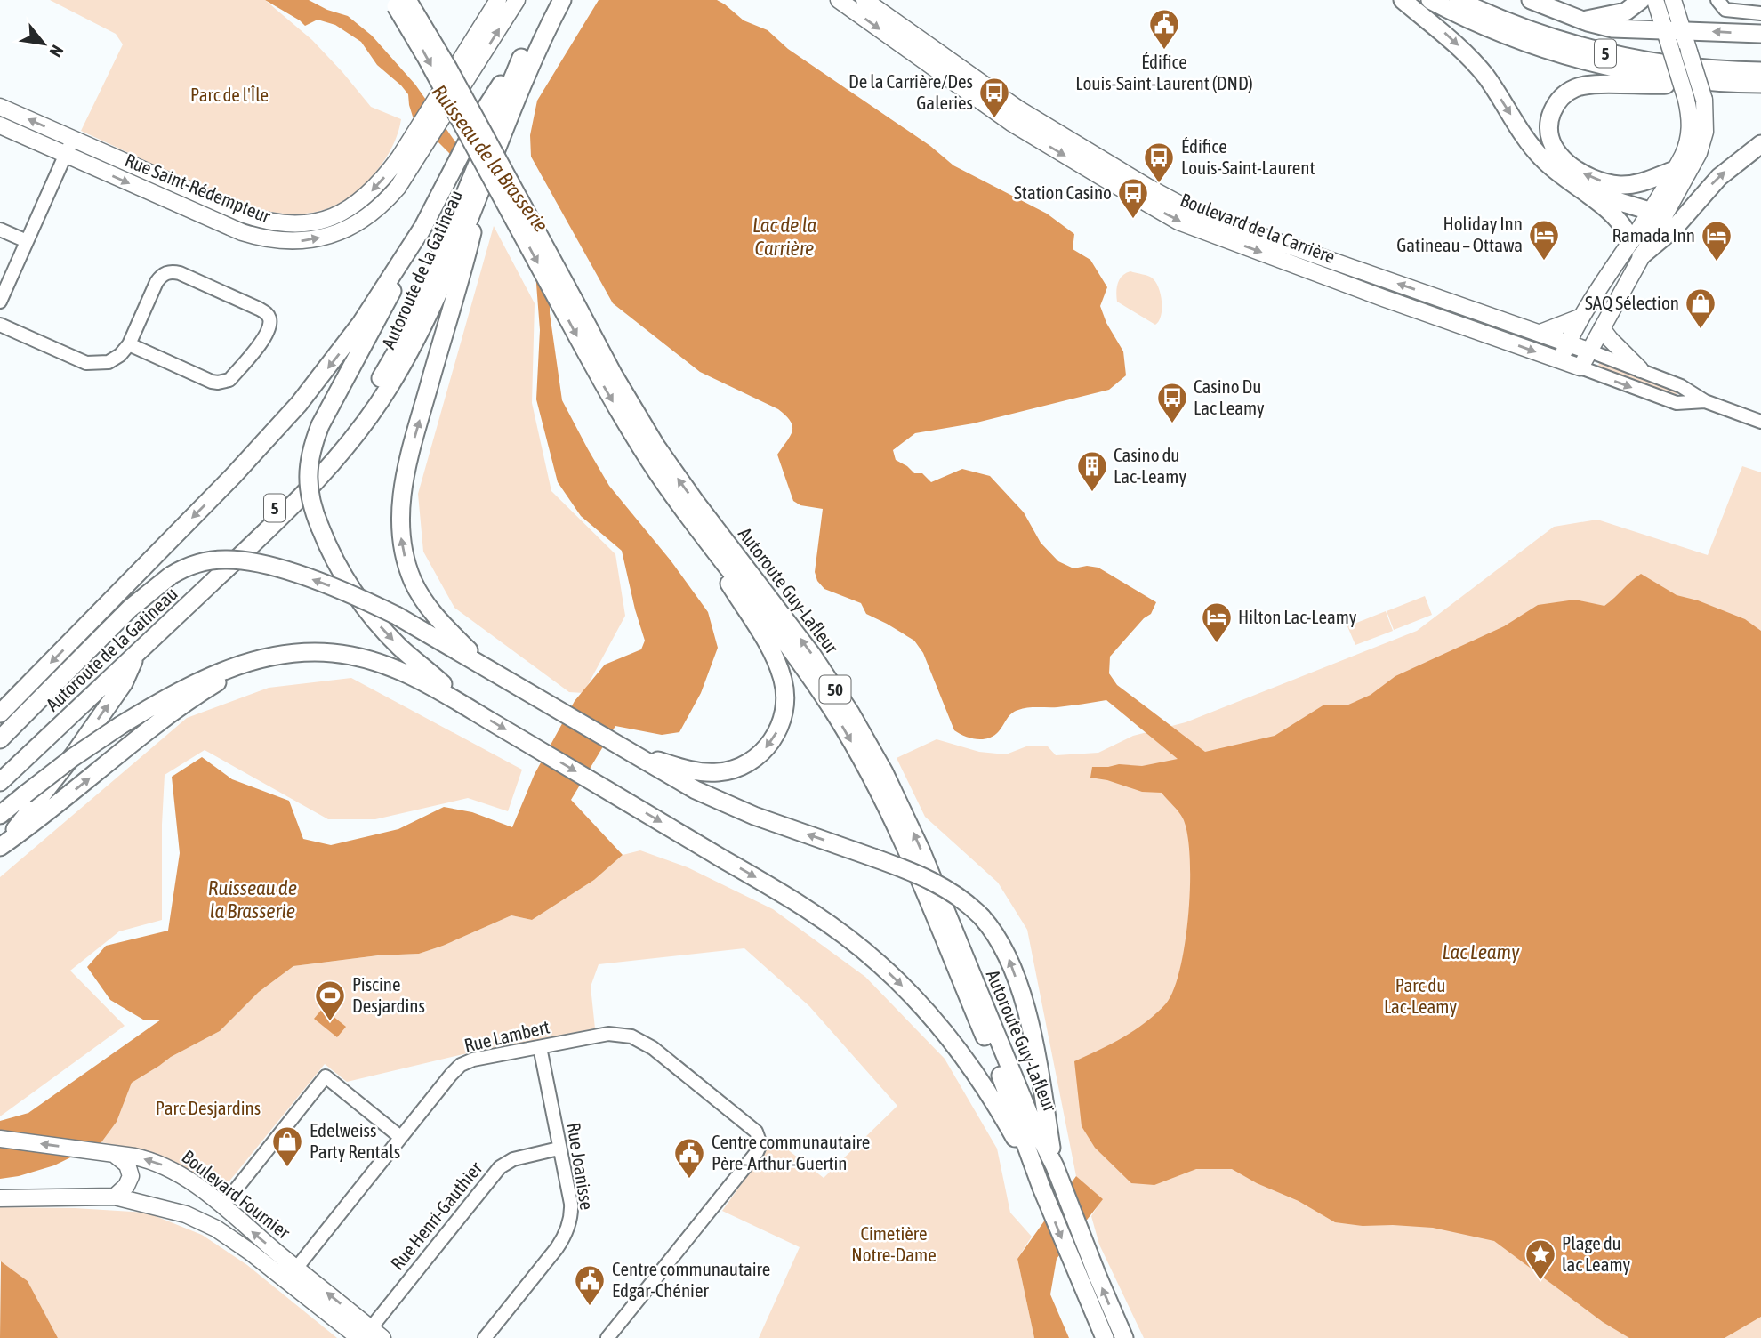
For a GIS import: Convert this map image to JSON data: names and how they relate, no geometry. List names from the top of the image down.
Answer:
{
  "streets": {
    "highway": [
      "5",
      "Autoroute de la Gatineau",
      "Autoroute Guy-Lafleur",
      "50"
    ],
    "main road": ["Rue Saint-Rédempteur", "Boulevard de la Carrière", "Boulevard Fournier"],
    "street": ["Rue Lambert", "Rue Joanisse", "Rue Henri-Gauthier"]
  },
  "crossings": [
    ["Rue Lambert", "Rue Joanisse"],
    ["Rue Lambert", "Boulevard Fournier"],
    ["Rue Joanisse", "Rue Henri-Gauthier"],
    ["Boulevard Fournier", "Rue Henri-Gauthier"]
  ],
  "water": ["Ruisseau de la Brasserie", "Lac de la Carrière", "Lac Leamy"],
  "parks": [
    "Parc de l'Île",
    "Parc du Lac-Leamy",
    "Parc Desjardins",
    "Cimetière Notre-Dame"
  ],
  "places": {
    "public building": ["Édifice Louis-Saint-Laurent (DND)", "Centre communautaire Père-Arthur-Guertin", "Centre communautaire Edgar-Chénier"],
    "bus stop": [
      "De la Carrière/Des Galeries",
      "Édifice Louis-Saint-Laurent",
      "Station Casino",
      "Casino Du Lac Leamy"
    ],
    "hotel": ["Holiday Inn Gatineau – Ottawa", "Ramada Inn", "Hilton Lac-Leamy"],
    "shop": ["SAQ Sélection", "Edelweiss Party Rentals"],
    "building": ["Casino du Lac-Leamy"],
    "sports": ["Piscine Desjardins"],
    "place": ["Plage du lac Leamy"]
  },
  "north": "bottom right"
}
